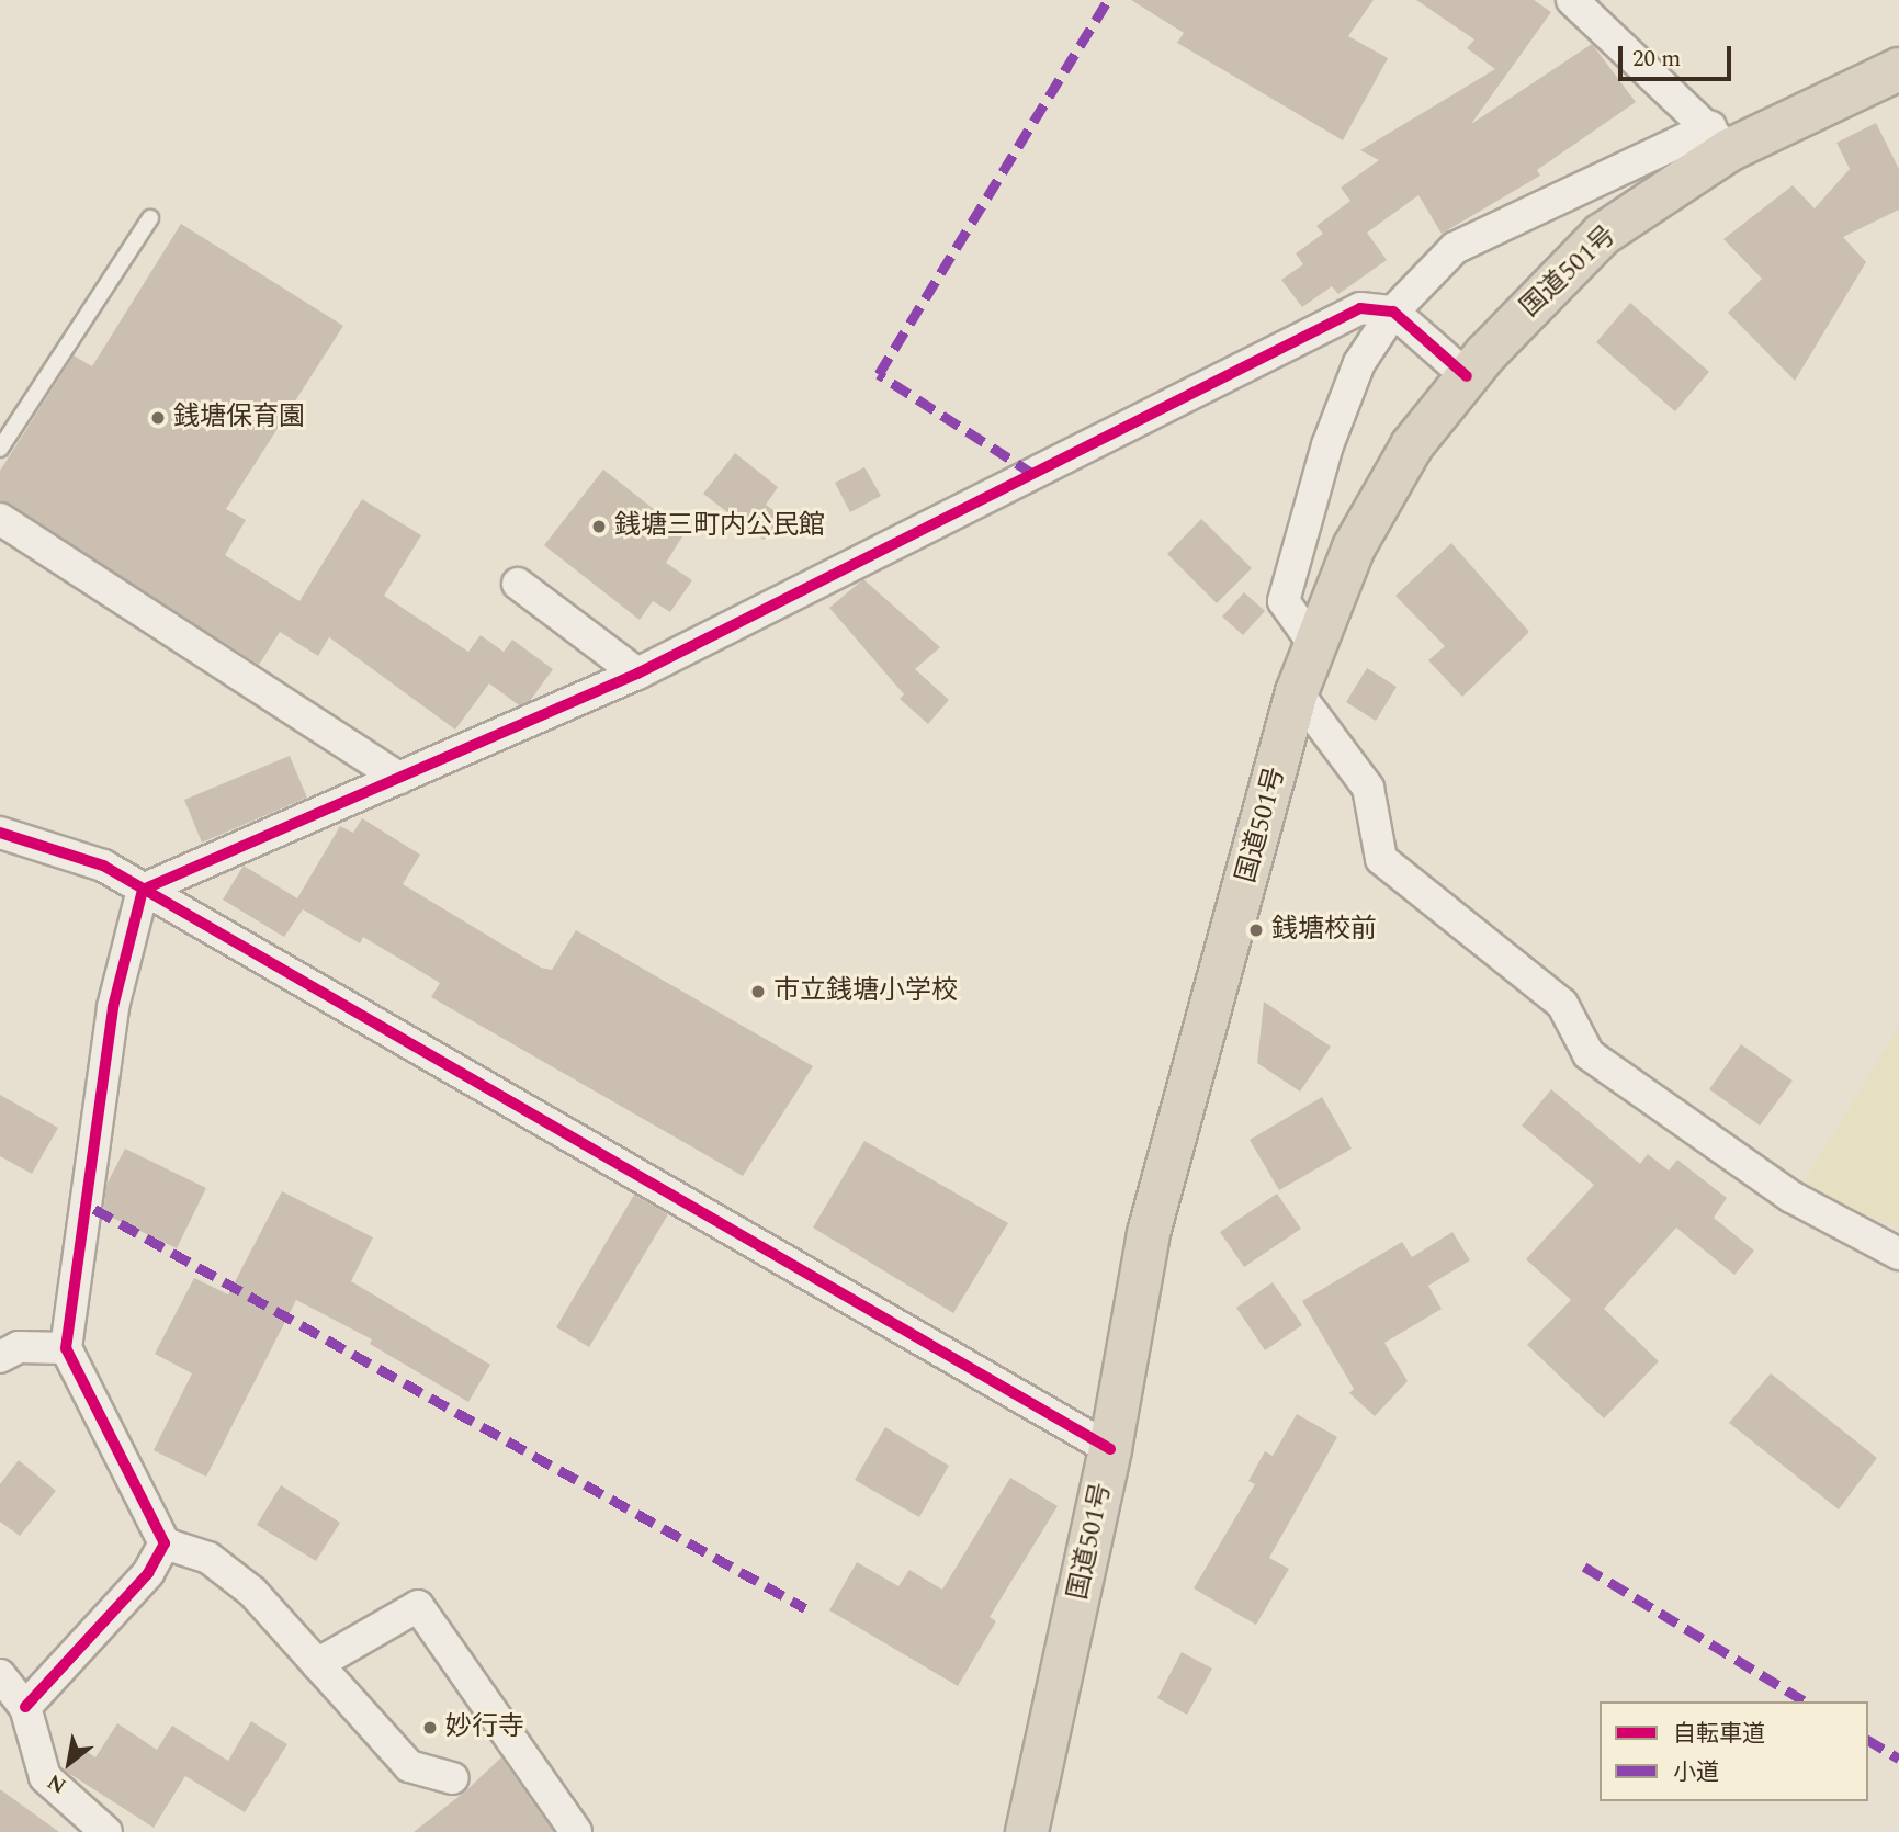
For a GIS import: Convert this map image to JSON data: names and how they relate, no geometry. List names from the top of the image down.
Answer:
{
  "streets": {
    "highway": ["国道501号"]
  },
  "places": [
    "銭塘保育園",
    "銭塘三町内公民館",
    "銭塘校前",
    "市立銭塘小学校",
    "妙行寺"
  ],
  "legend": ["自転車道", "小道"],
  "scale_bar": "20 m",
  "north": "bottom left"
}
